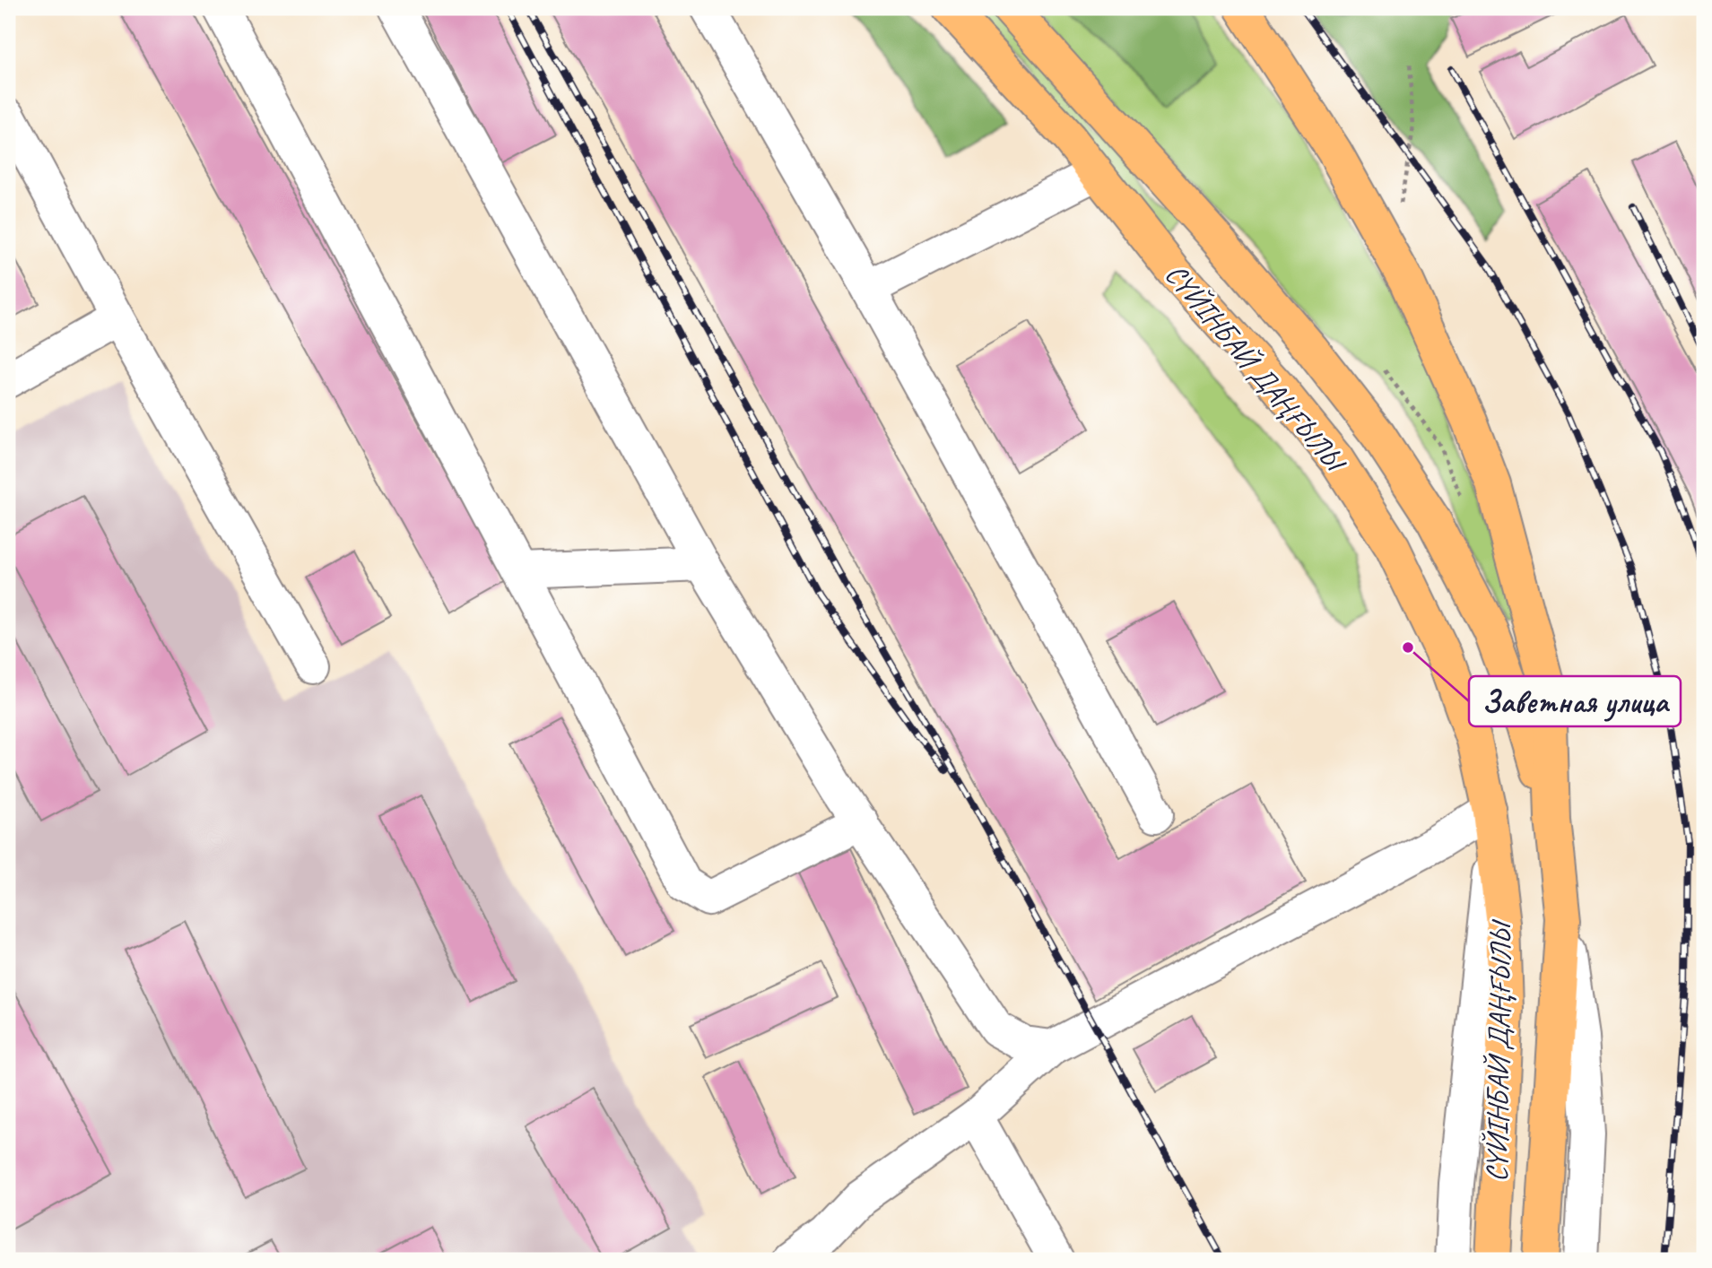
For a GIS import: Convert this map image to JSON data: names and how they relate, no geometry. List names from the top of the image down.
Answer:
{
  "streets": {
    "main road": ["СҮЙІНБАЙ ДАҢҒЫЛЫ"]
  },
  "places": ["Заветная улица"]
}
